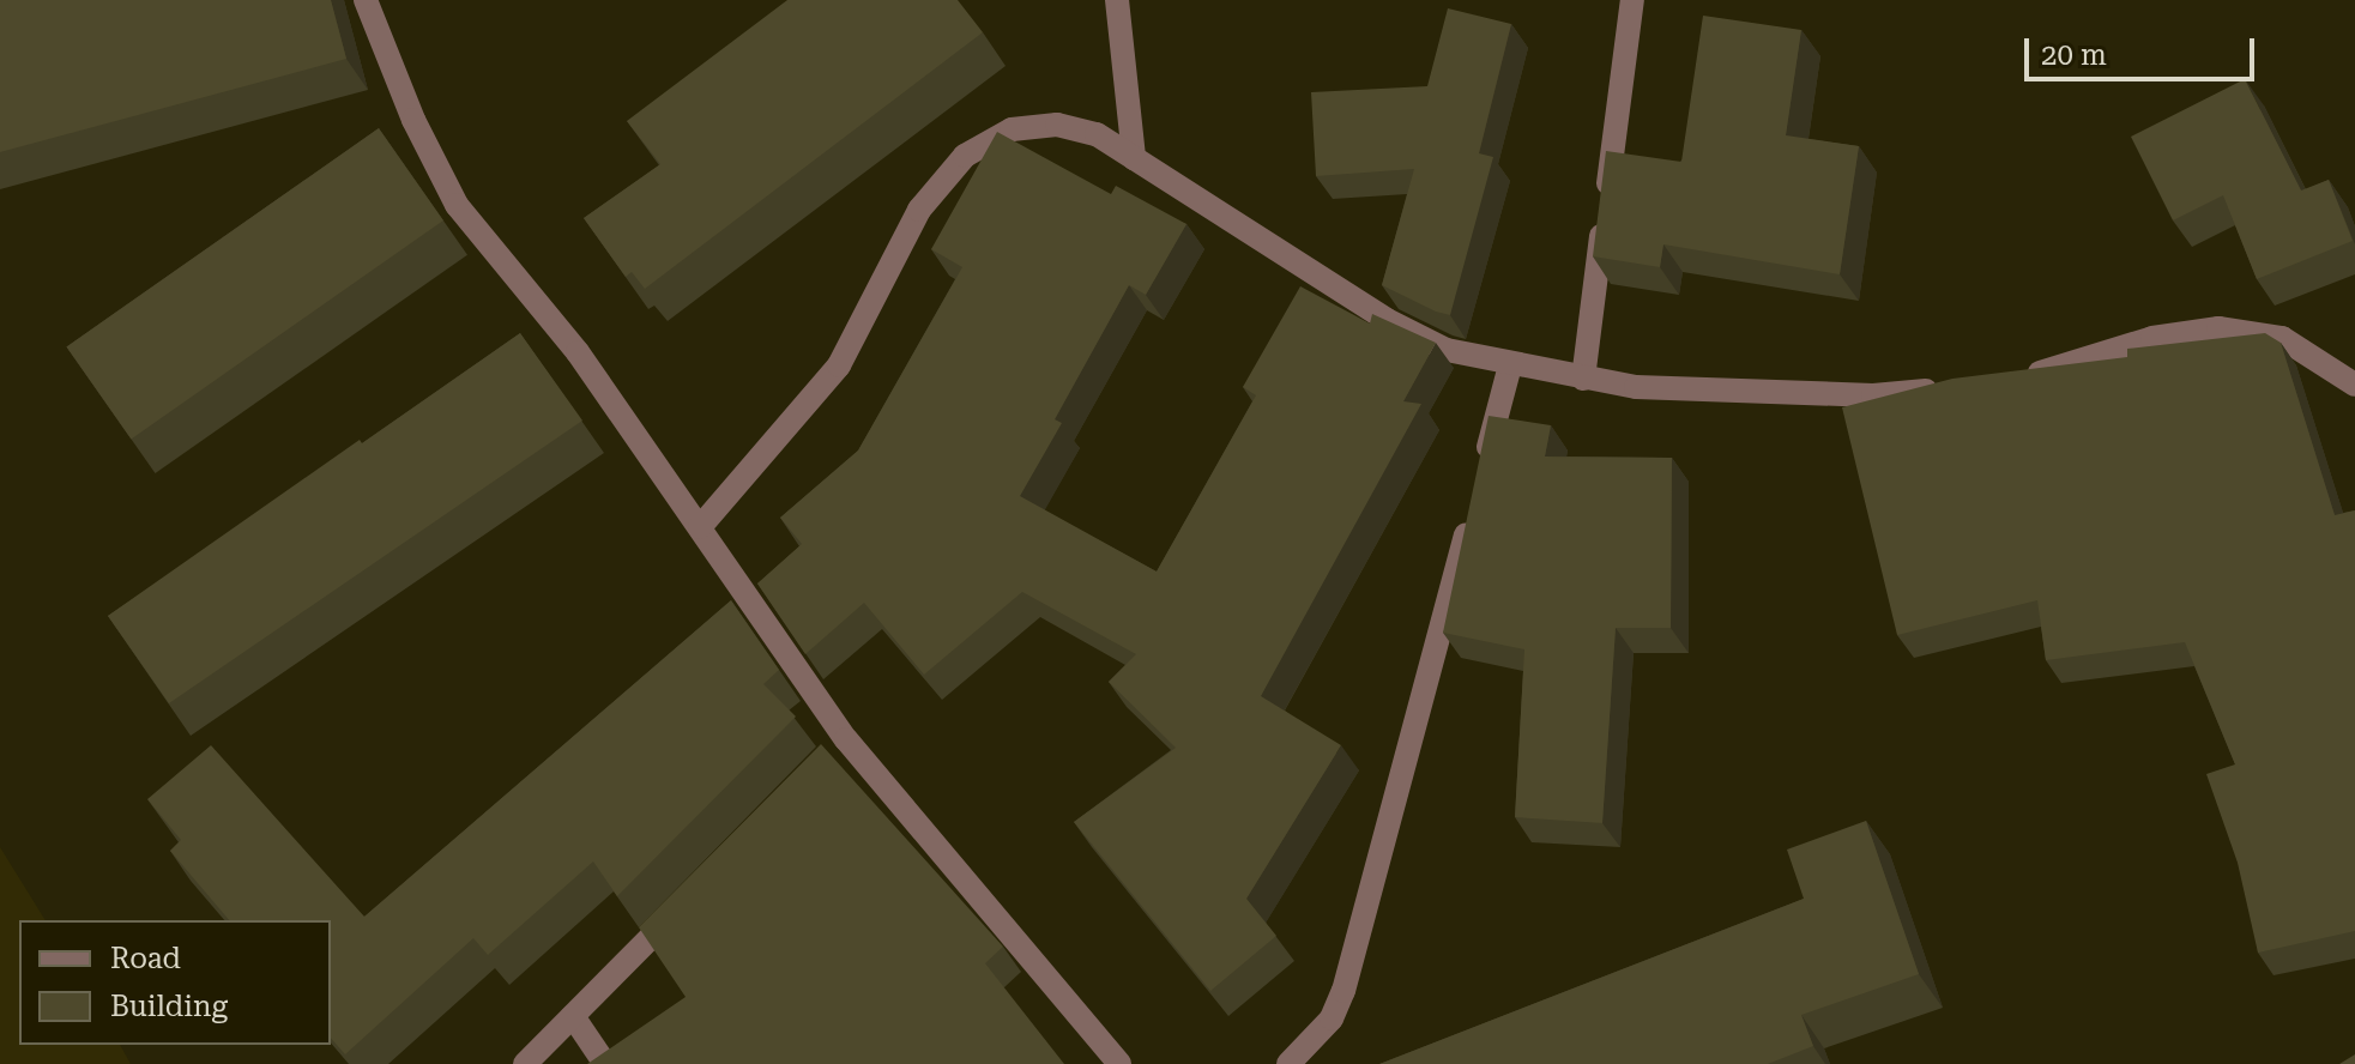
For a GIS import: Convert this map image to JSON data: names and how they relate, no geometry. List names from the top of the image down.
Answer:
{
  "legend": ["Road", "Building"],
  "scale_bar": "20 m"
}
